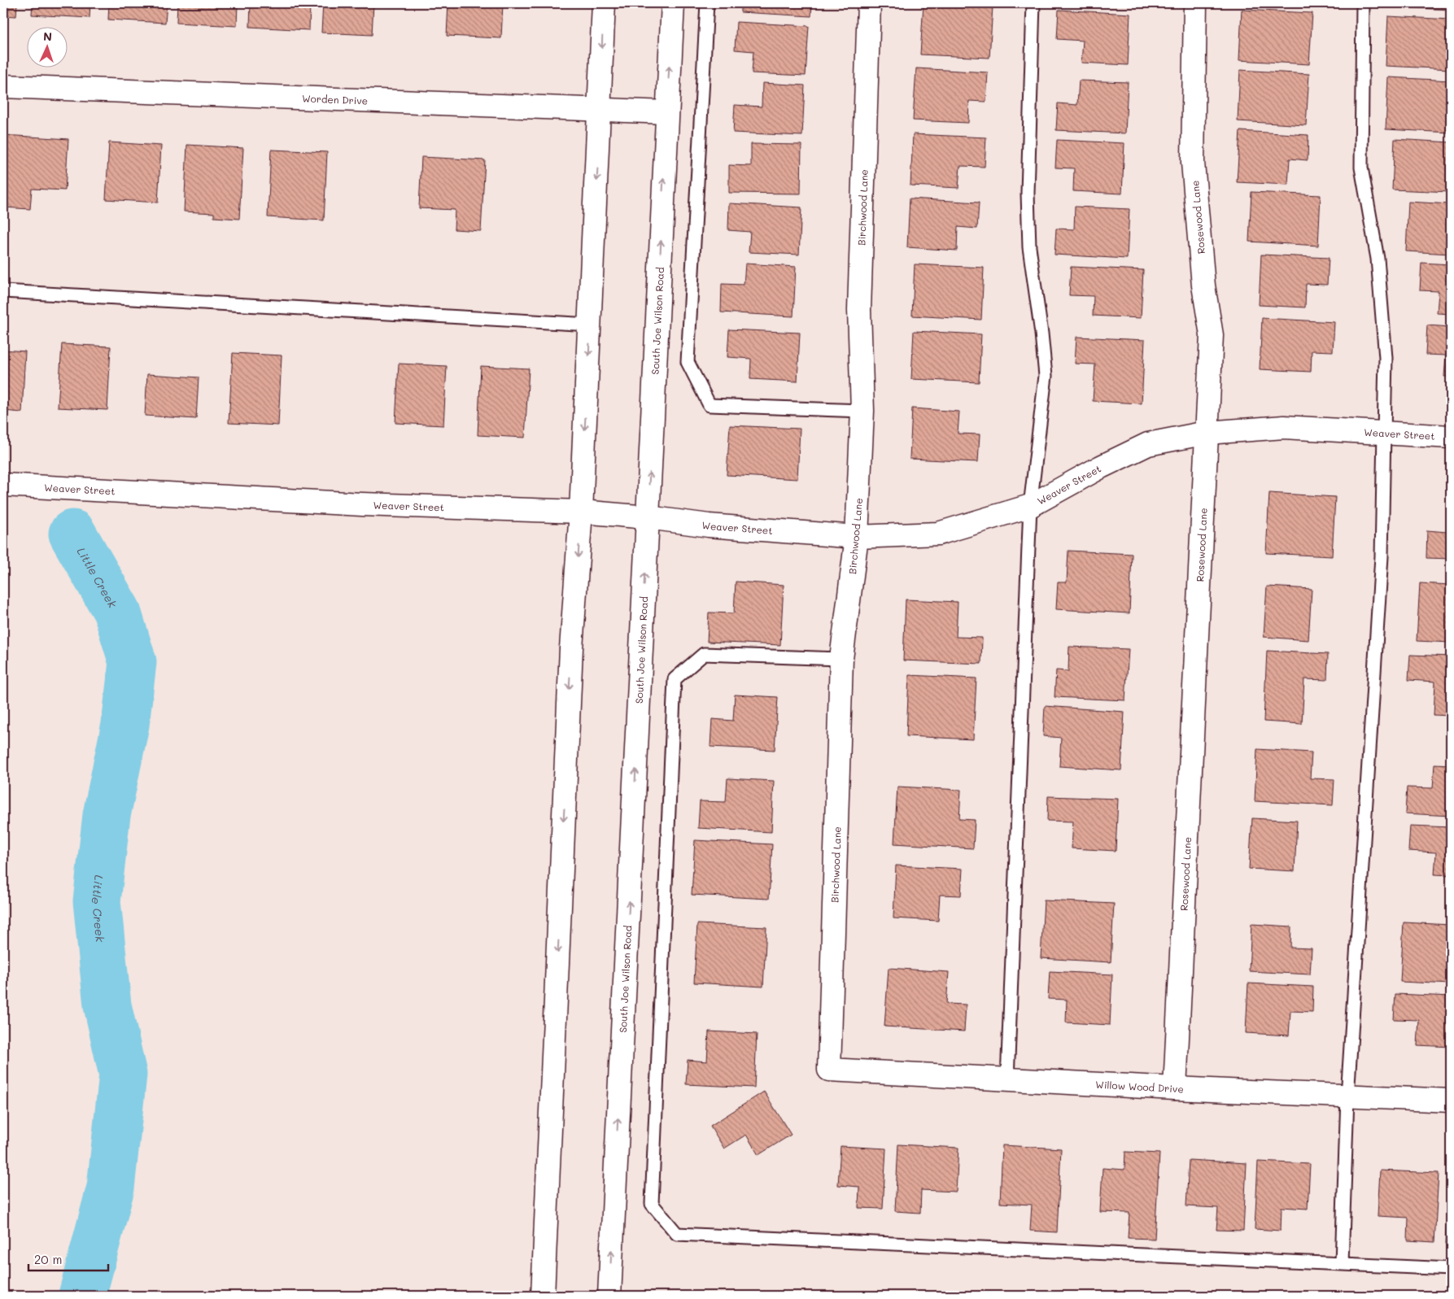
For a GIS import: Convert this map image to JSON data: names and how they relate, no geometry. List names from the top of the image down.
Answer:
{
  "streets": {
    "street": [
      "Worden Drive",
      "Birchwood Lane",
      "Rosewood Lane",
      "South Joe Wilson Road",
      "Weaver Street",
      "Willow Wood Drive"
    ]
  },
  "crossings": [
    ["Worden Drive", "South Joe Wilson Road"],
    ["Birchwood Lane", "Weaver Street"],
    ["Birchwood Lane", "Willow Wood Drive"],
    ["Rosewood Lane", "Weaver Street"],
    ["Rosewood Lane", "Willow Wood Drive"],
    ["South Joe Wilson Road", "Weaver Street"]
  ],
  "water": ["Little Creek"],
  "scale_bar": "20 m",
  "north": "top"
}
